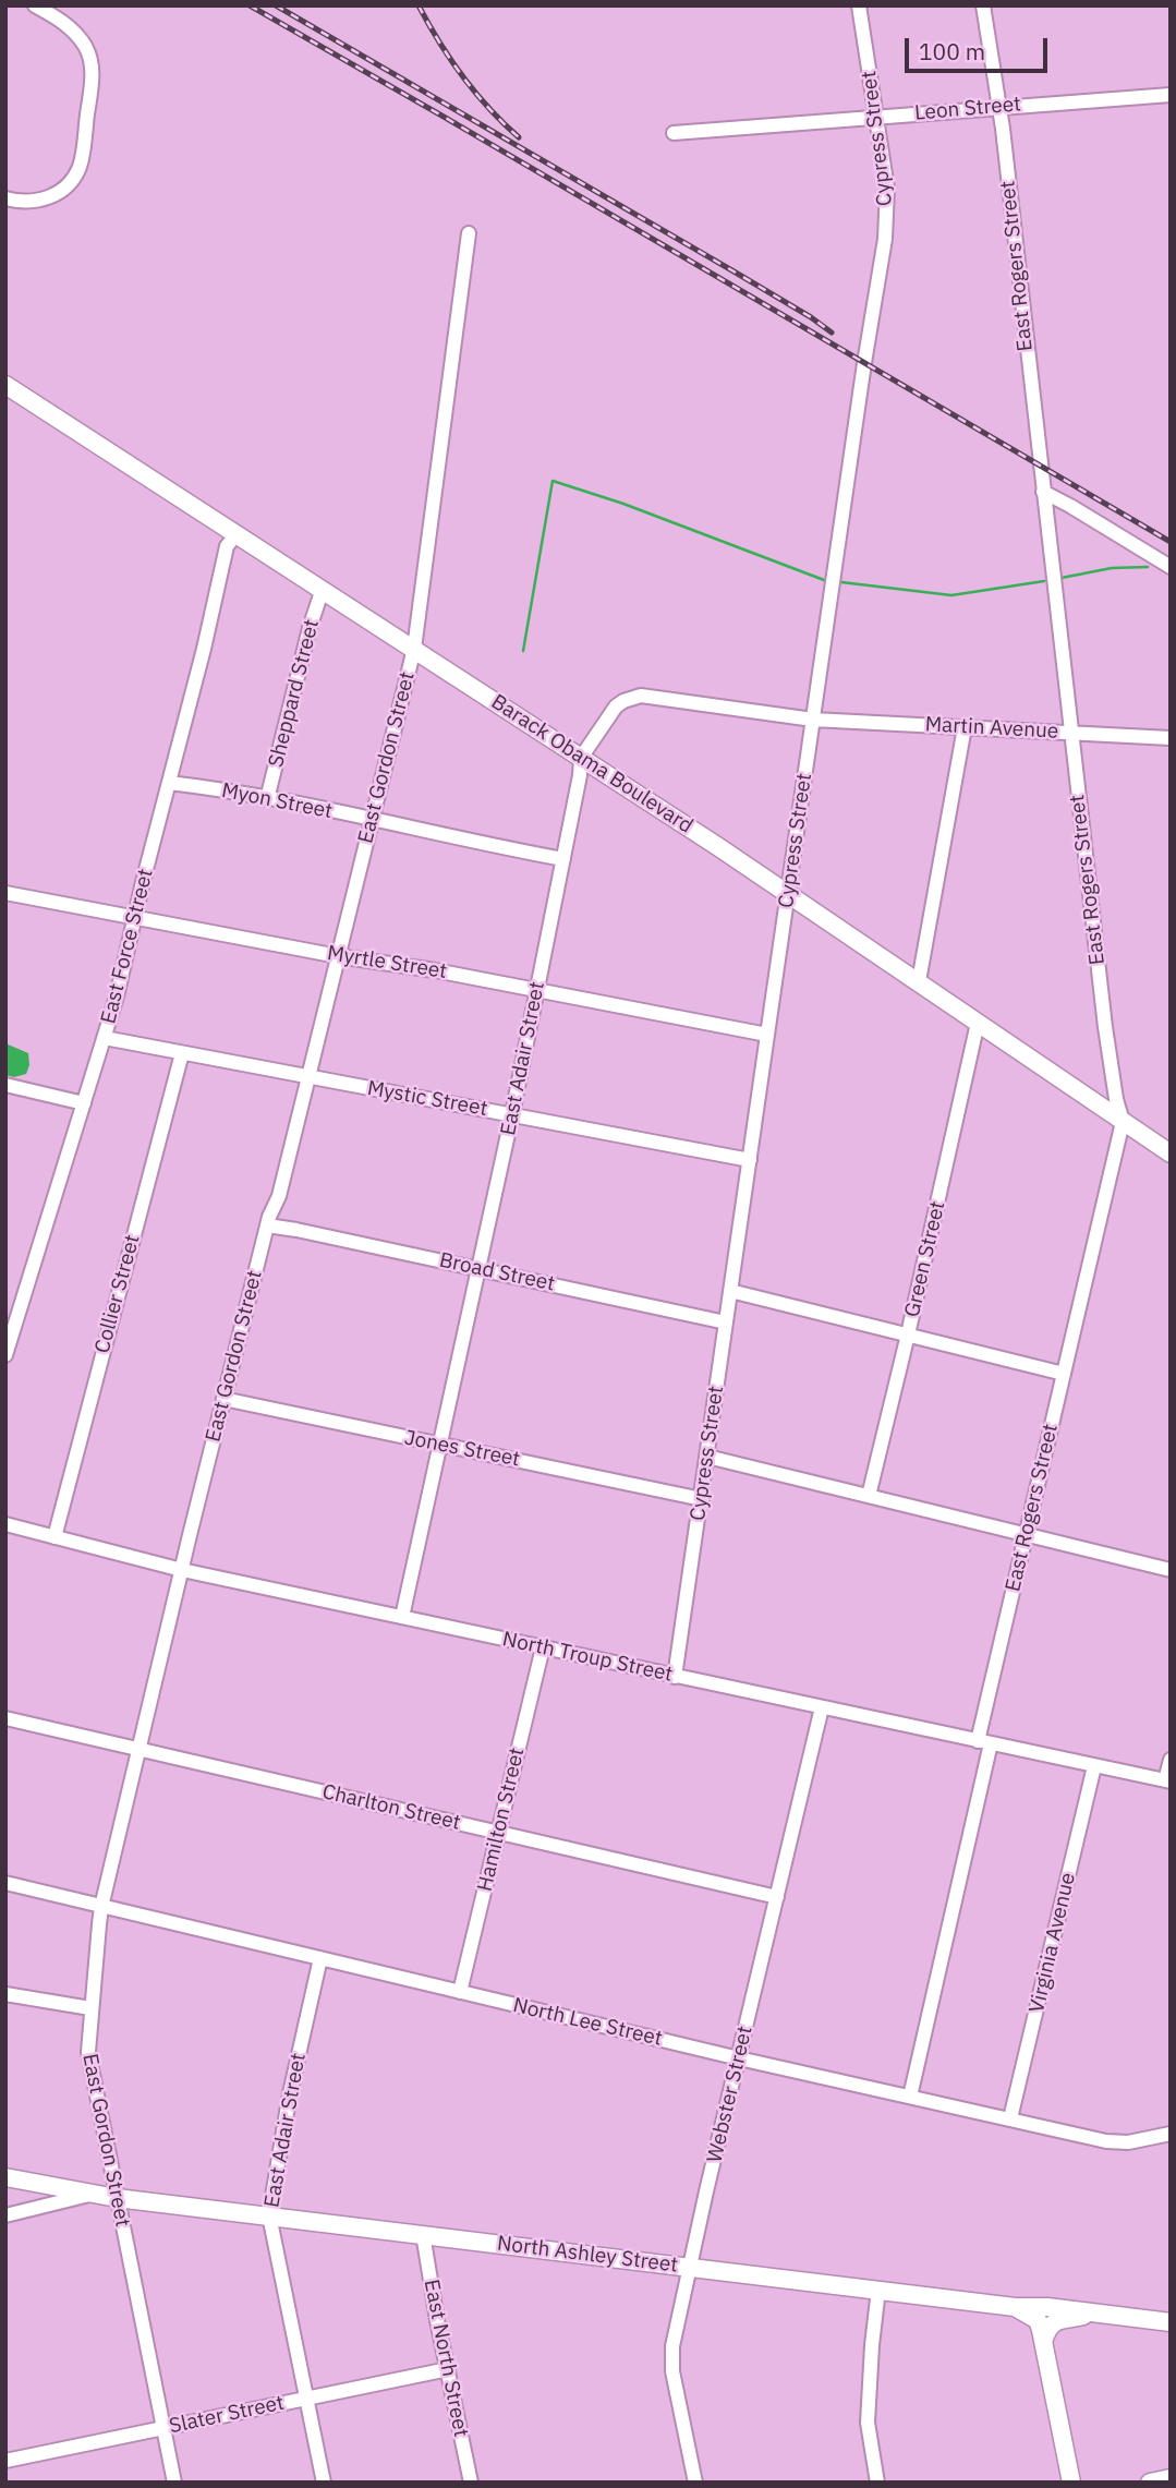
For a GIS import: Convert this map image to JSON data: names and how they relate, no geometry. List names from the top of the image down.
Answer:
{
  "streets": {
    "main road": ["Barack Obama Boulevard", "North Ashley Street"],
    "street": [
      "Leon Street",
      "Cypress Street",
      "East Rogers Street",
      "Sheppard Street",
      "Martin Avenue",
      "East Gordon Street",
      "Myon Street",
      "East Force Street",
      "Myrtle Street",
      "East Adair Street",
      "Mystic Street",
      "Green Street",
      "Broad Street",
      "Collier Street",
      "Jones Street",
      "North Troup Street",
      "Charlton Street",
      "Hamilton Street",
      "Virginia Avenue",
      "North Lee Street",
      "Webster Street",
      "East North Street",
      "Slater Street"
    ]
  },
  "crossings": [
    ["Leon Street", "Cypress Street"],
    ["Leon Street", "East Rogers Street"],
    ["Cypress Street", "Martin Avenue"],
    ["Cypress Street", "Barack Obama Boulevard"],
    ["Cypress Street", "Myrtle Street"],
    ["Cypress Street", "East Adair Street"],
    ["Cypress Street", "Mystic Street"],
    ["Cypress Street", "Broad Street"],
    ["Cypress Street", "Jones Street"],
    ["Cypress Street", "North Troup Street"],
    ["East Rogers Street", "Martin Avenue"],
    ["East Rogers Street", "Barack Obama Boulevard"],
    ["East Rogers Street", "North Troup Street"],
    ["East Rogers Street", "North Lee Street"],
    ["Sheppard Street", "Barack Obama Boulevard"],
    ["Sheppard Street", "Myon Street"],
    ["Martin Avenue", "East Adair Street"],
    ["East Gordon Street", "Barack Obama Boulevard"],
    ["East Gordon Street", "Myon Street"],
    ["East Gordon Street", "Myrtle Street"],
    ["East Gordon Street", "Mystic Street"],
    ["East Gordon Street", "Broad Street"],
    ["East Gordon Street", "Jones Street"],
    ["East Gordon Street", "North Troup Street"],
    ["East Gordon Street", "Charlton Street"],
    ["East Gordon Street", "North Lee Street"],
    ["East Gordon Street", "North Ashley Street"],
    ["East Gordon Street", "Slater Street"],
    ["Barack Obama Boulevard", "East Force Street"],
    ["Barack Obama Boulevard", "East Adair Street"],
    ["Barack Obama Boulevard", "Green Street"],
    ["Myon Street", "East Force Street"],
    ["Myon Street", "East Adair Street"],
    ["East Force Street", "Myrtle Street"],
    ["East Force Street", "Mystic Street"],
    ["Myrtle Street", "East Adair Street"],
    ["East Adair Street", "Mystic Street"],
    ["East Adair Street", "Broad Street"],
    ["East Adair Street", "Jones Street"],
    ["East Adair Street", "North Troup Street"],
    ["East Adair Street", "North Lee Street"],
    ["East Adair Street", "North Ashley Street"],
    ["East Adair Street", "Slater Street"],
    ["Mystic Street", "Collier Street"],
    ["Collier Street", "North Troup Street"],
    ["North Troup Street", "Hamilton Street"],
    ["North Troup Street", "Virginia Avenue"],
    ["North Troup Street", "Webster Street"],
    ["Charlton Street", "Hamilton Street"],
    ["Charlton Street", "Webster Street"],
    ["Hamilton Street", "North Lee Street"],
    ["Virginia Avenue", "North Lee Street"],
    ["North Lee Street", "Webster Street"],
    ["Webster Street", "North Ashley Street"],
    ["North Ashley Street", "East North Street"],
    ["East North Street", "Slater Street"]
  ],
  "scale_bar": "100 m"
}
